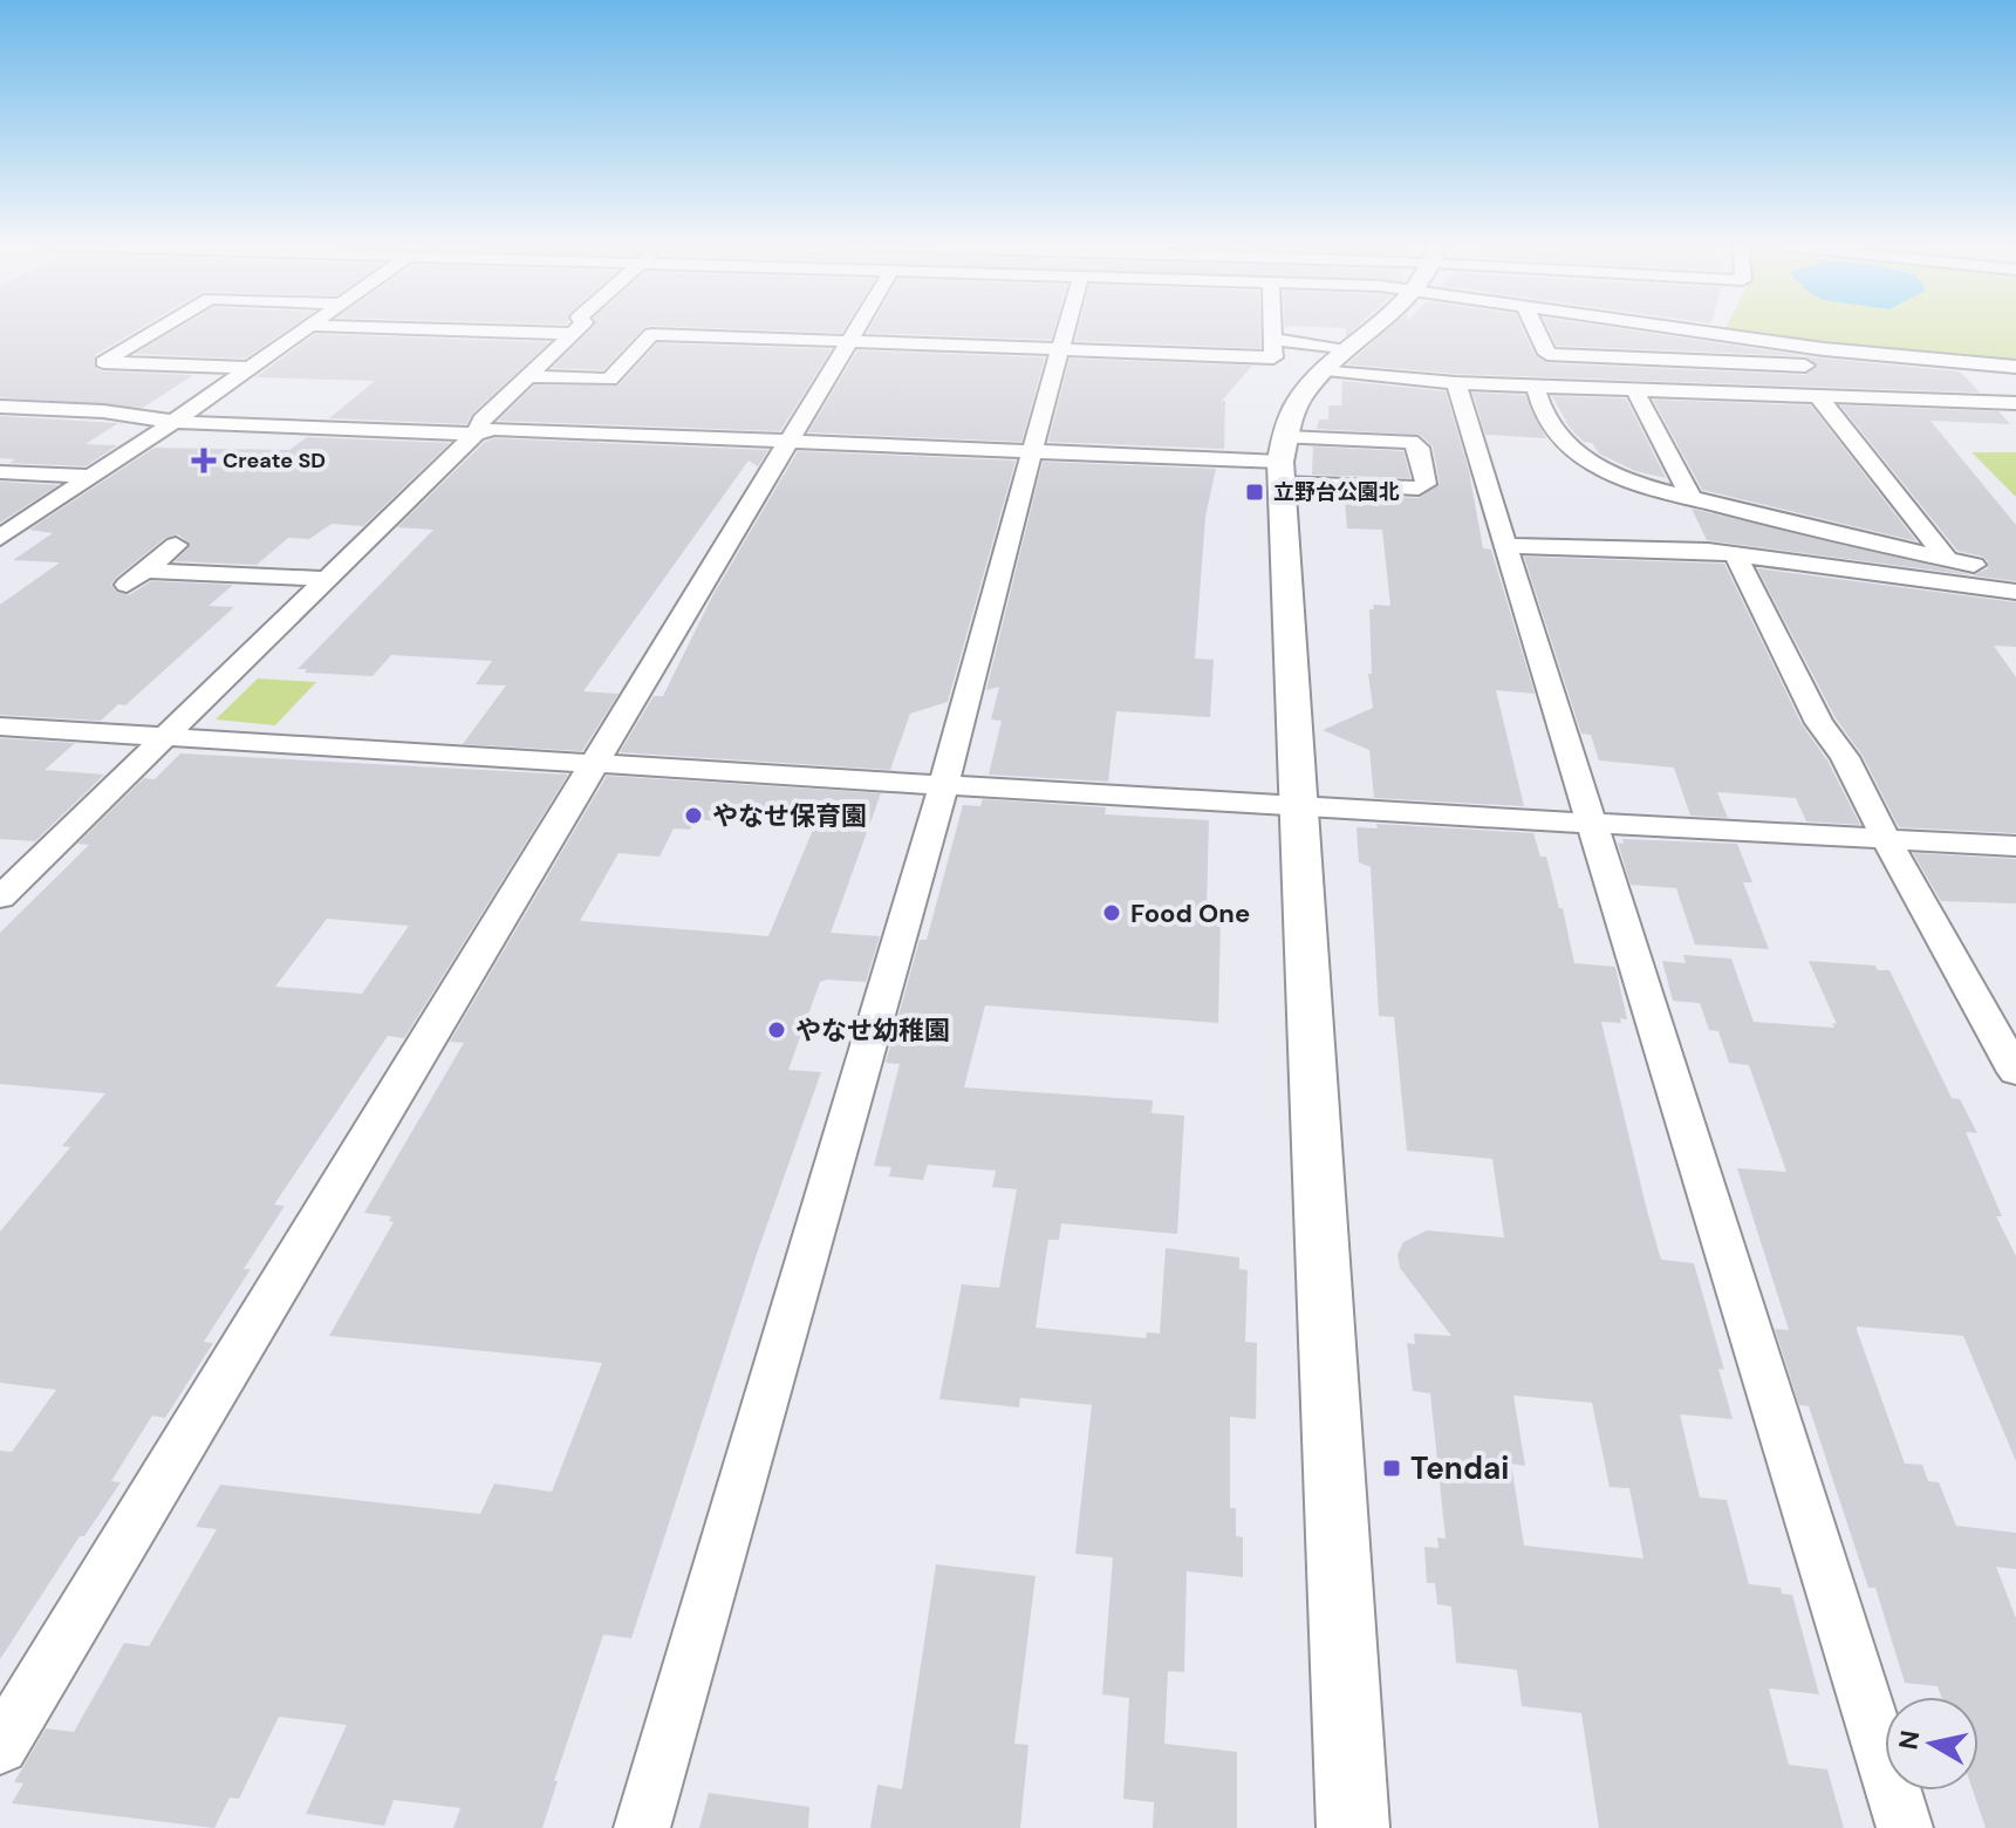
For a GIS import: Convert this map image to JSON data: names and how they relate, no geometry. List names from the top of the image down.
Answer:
{
  "places": {
    "health": ["Create SD"],
    "transit": ["立野台公園北", "Tendai"],
    "other": ["やなせ保育園", "Food One", "やなせ幼稚園"]
  },
  "north": "left"
}
